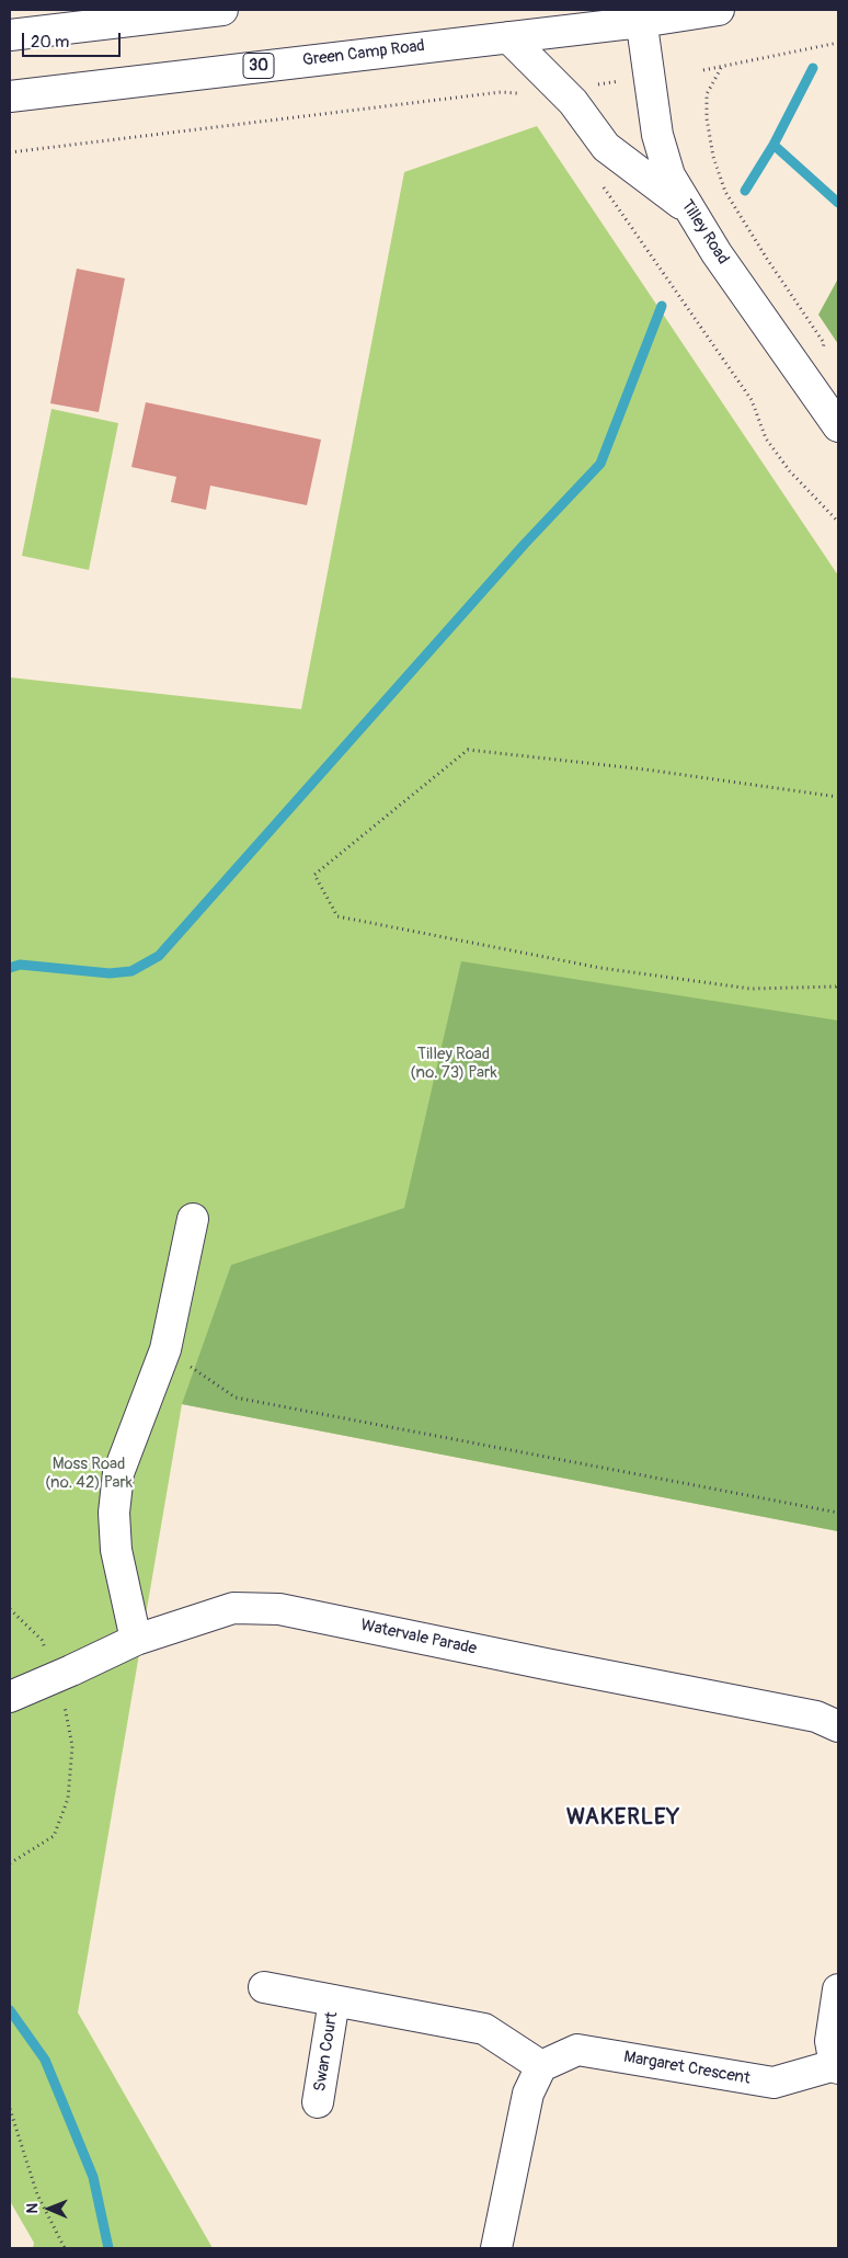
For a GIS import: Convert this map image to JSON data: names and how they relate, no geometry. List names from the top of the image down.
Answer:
{
  "streets": {
    "street": [
      "Green Camp Road",
      "30",
      "Tilley Road",
      "Watervale Parade",
      "Swan Court",
      "Margaret Crescent"
    ]
  },
  "crossings": [
    ["Green Camp Road", "Tilley Road"]
  ],
  "districts": ["WAKERLEY"],
  "parks": ["Tilley Road (no. 73) Park", "Moss Road (no. 42) Park"],
  "scale_bar": "20 m",
  "north": "left"
}
